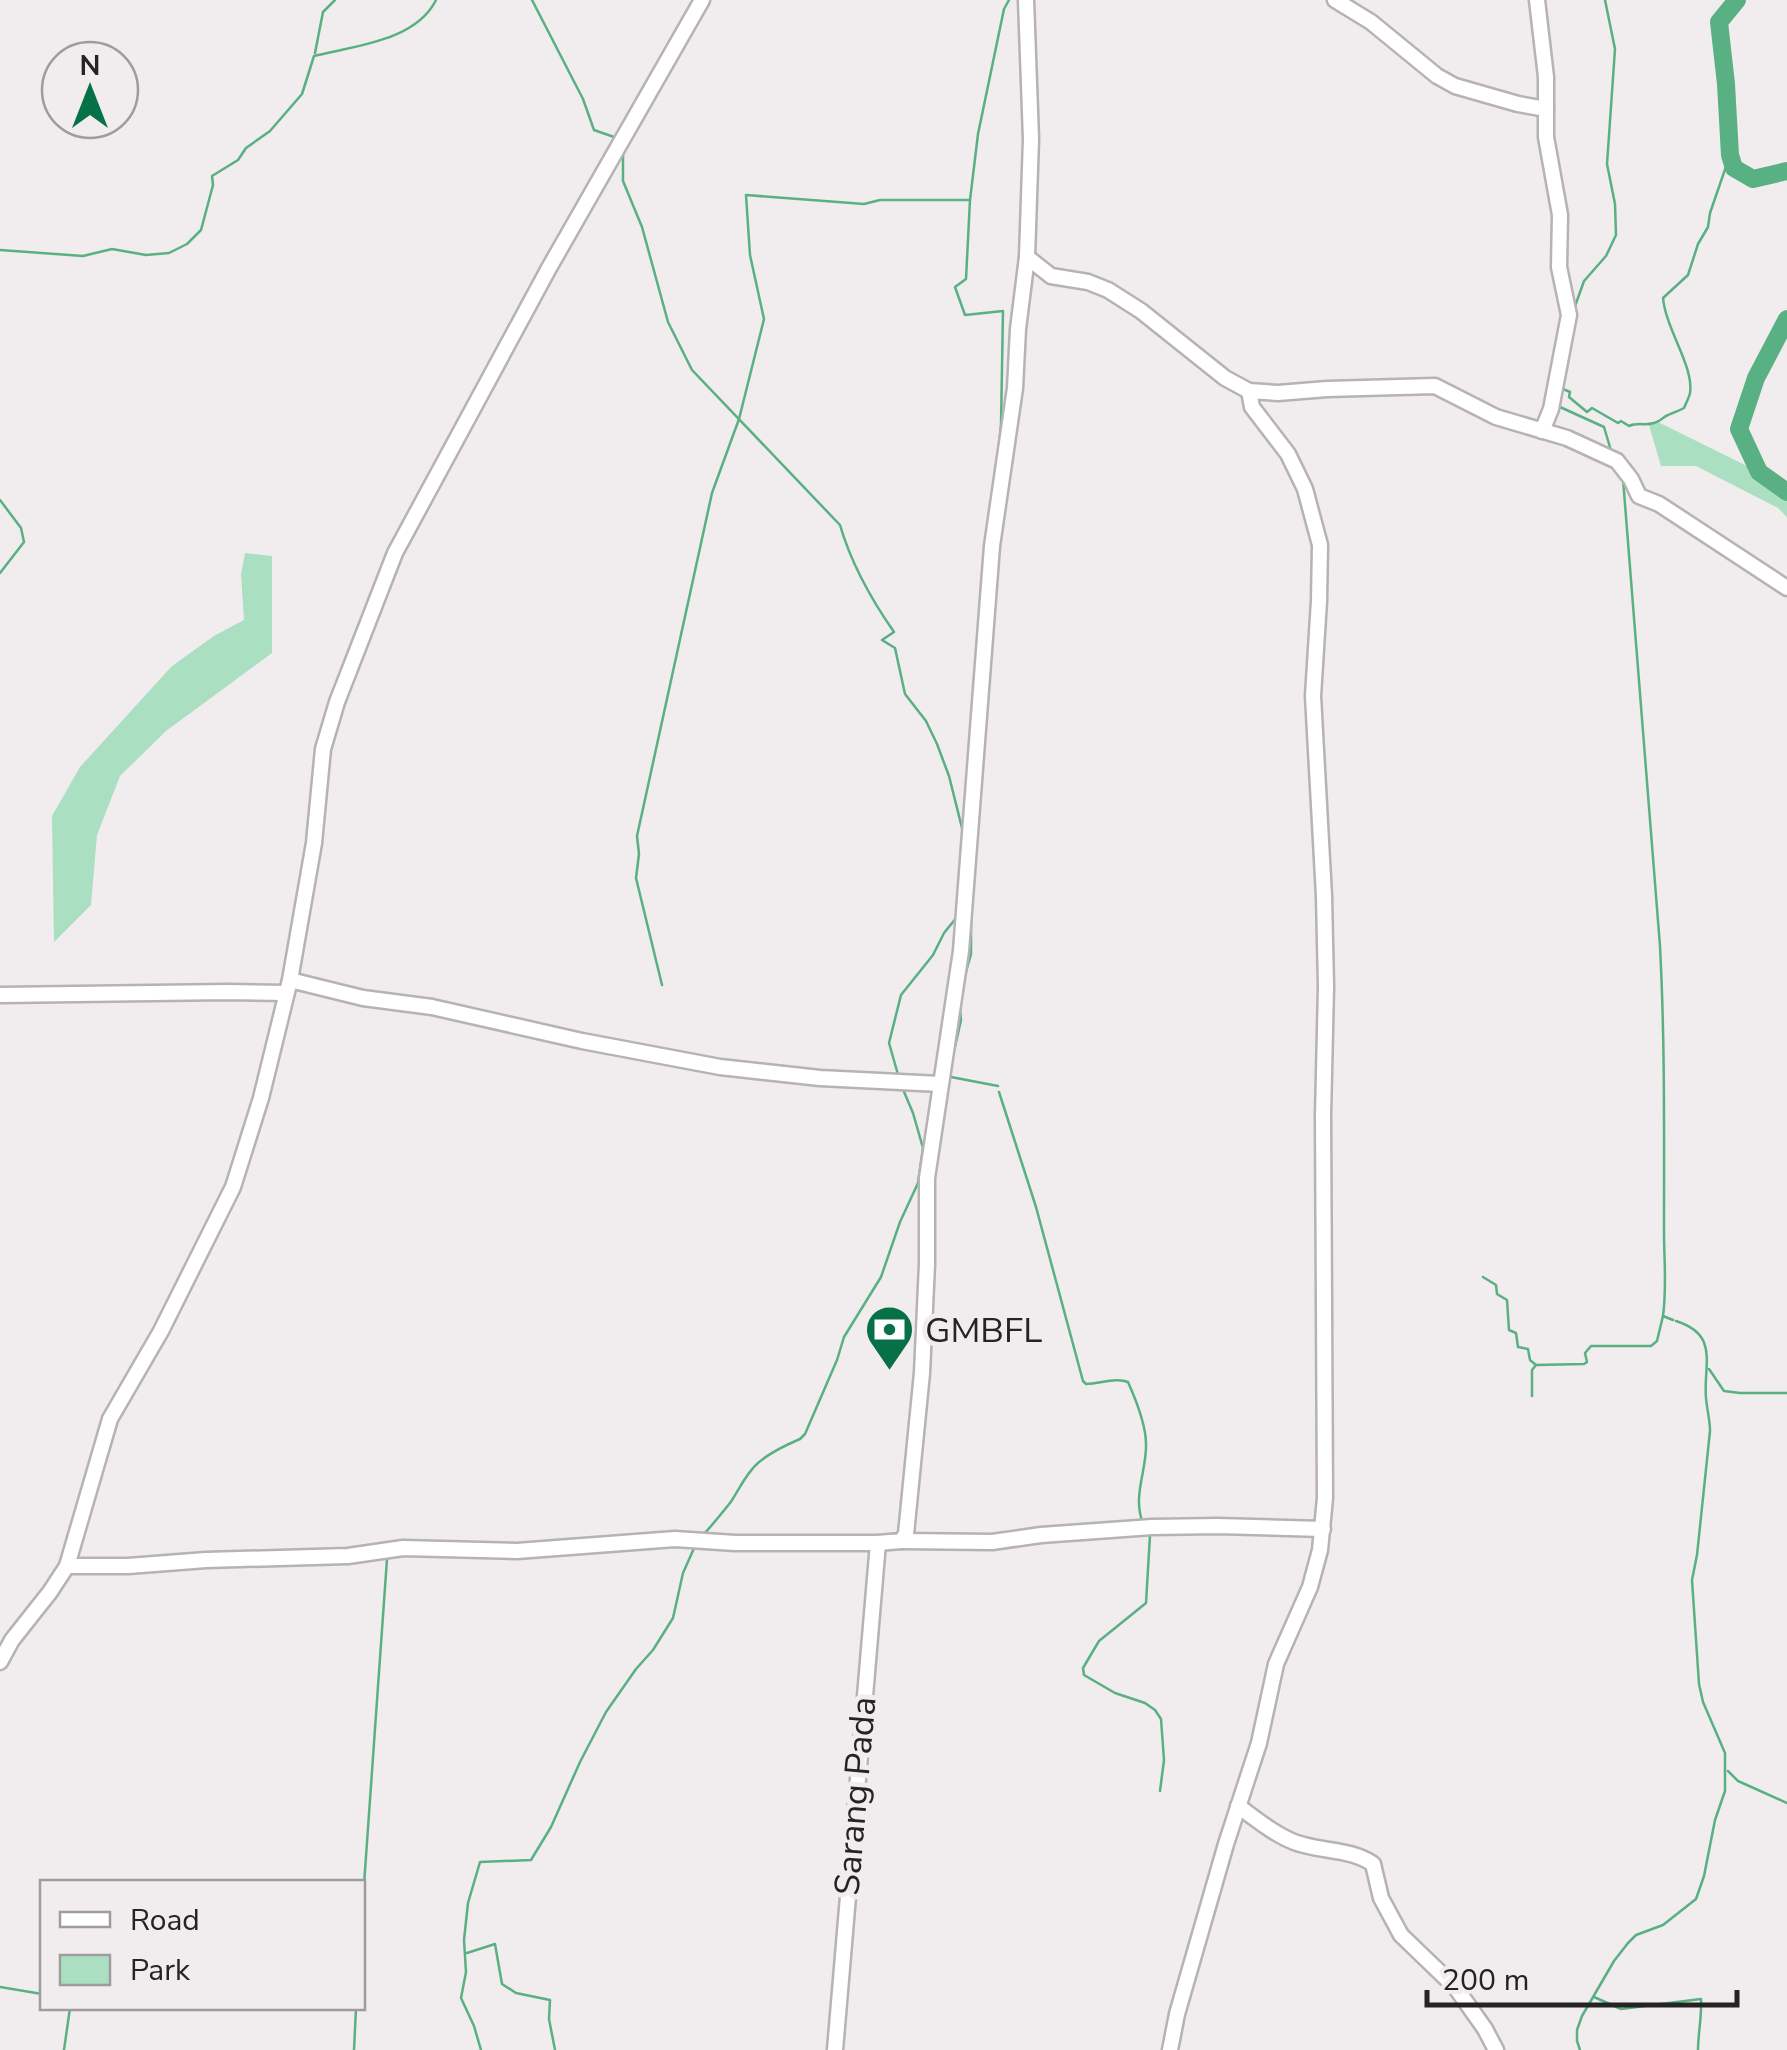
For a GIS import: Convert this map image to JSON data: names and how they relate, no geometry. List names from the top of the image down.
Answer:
{
  "streets": {
    "street": ["Sarang Pada"]
  },
  "places": {
    "bank": ["GMBFL"]
  },
  "legend": ["Road", "Park"],
  "scale_bar": "200 m",
  "north": "top"
}
